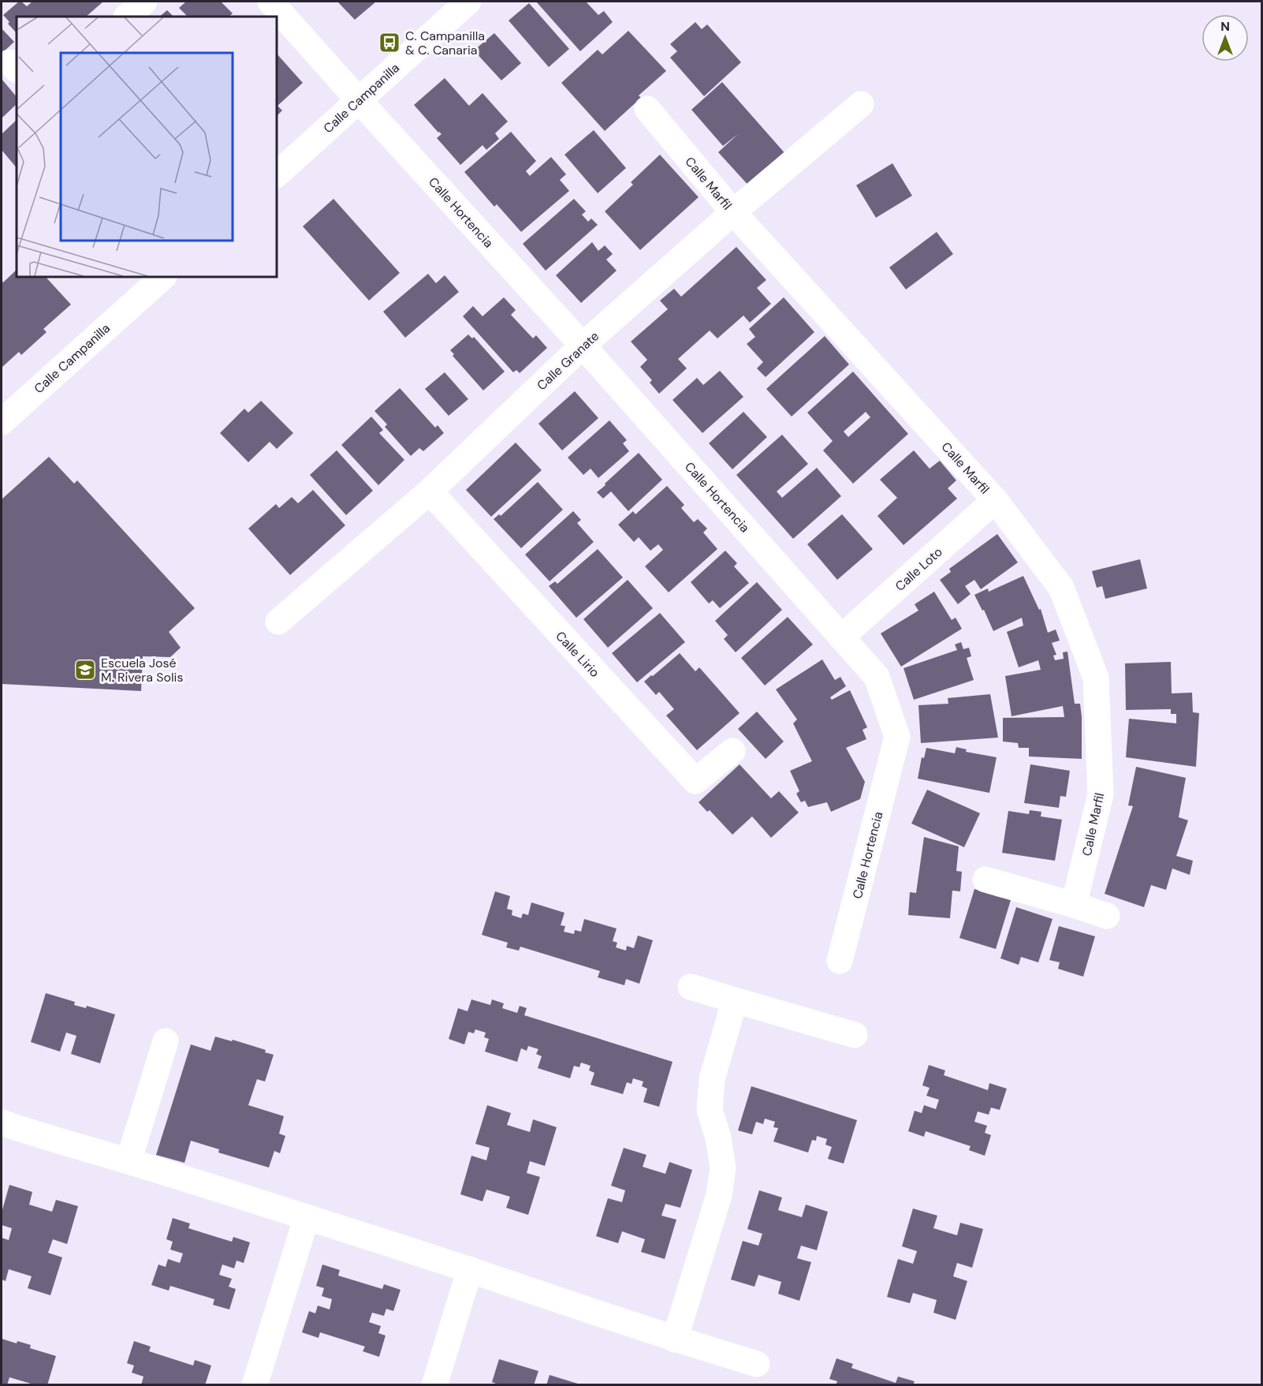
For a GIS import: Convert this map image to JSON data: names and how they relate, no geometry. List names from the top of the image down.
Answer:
{
  "streets": {
    "street": [
      "Calle Campanilla",
      "Calle Marfil",
      "Calle Hortencia",
      "Calle Granate",
      "Calle Loto",
      "Calle Lirio"
    ]
  },
  "crossings": [
    ["Calle Campanilla", "Calle Hortencia"],
    ["Calle Marfil", "Calle Granate"],
    ["Calle Marfil", "Calle Loto"],
    ["Calle Hortencia", "Calle Granate"],
    ["Calle Hortencia", "Calle Loto"],
    ["Calle Granate", "Calle Lirio"]
  ],
  "places": {
    "bus stop": ["C. Campanilla & C. Canaria"],
    "school or university": ["Escuela José M. Rivera Solis"]
  },
  "north": "top"
}
